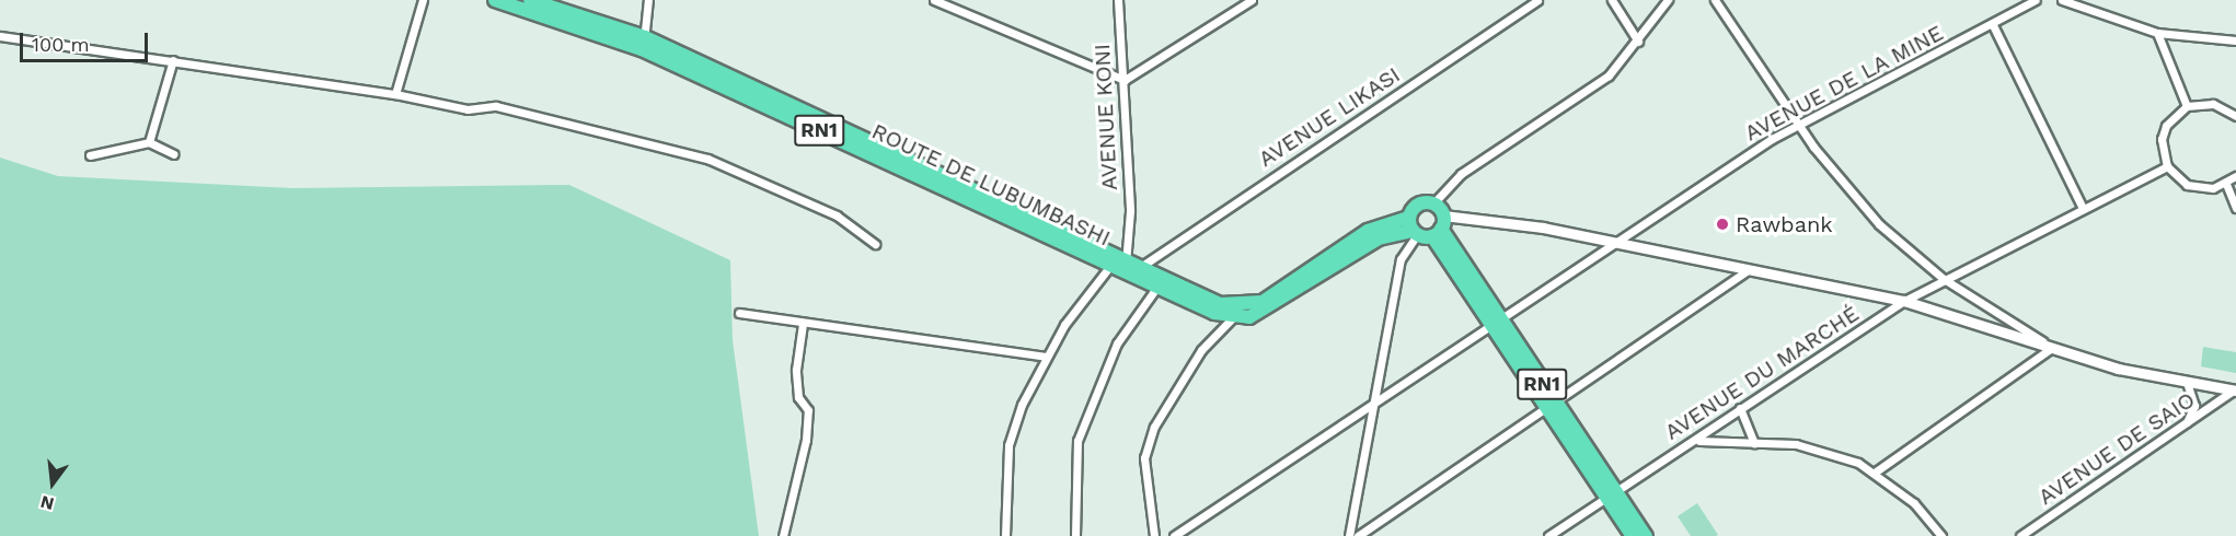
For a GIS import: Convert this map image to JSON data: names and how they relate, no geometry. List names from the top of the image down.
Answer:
{
  "streets": {
    "highway": ["RN1", "ROUTE DE LUBUMBASHI"],
    "street": [
      "AVENUE DE LA MINE",
      "AVENUE KONI",
      "AVENUE LIKASI",
      "AVENUE DU MARCHÉ",
      "AVENUE DE SAIO"
    ]
  },
  "crossings": [
    ["AVENUE DE LA MINE", "RN1"],
    ["AVENUE KONI", "ROUTE DE LUBUMBASHI"],
    ["AVENUE LIKASI", "ROUTE DE LUBUMBASHI"],
    ["RN1", "AVENUE DU MARCHÉ"]
  ],
  "places": ["Rawbank"],
  "scale_bar": "100 m",
  "north": "bottom"
}
